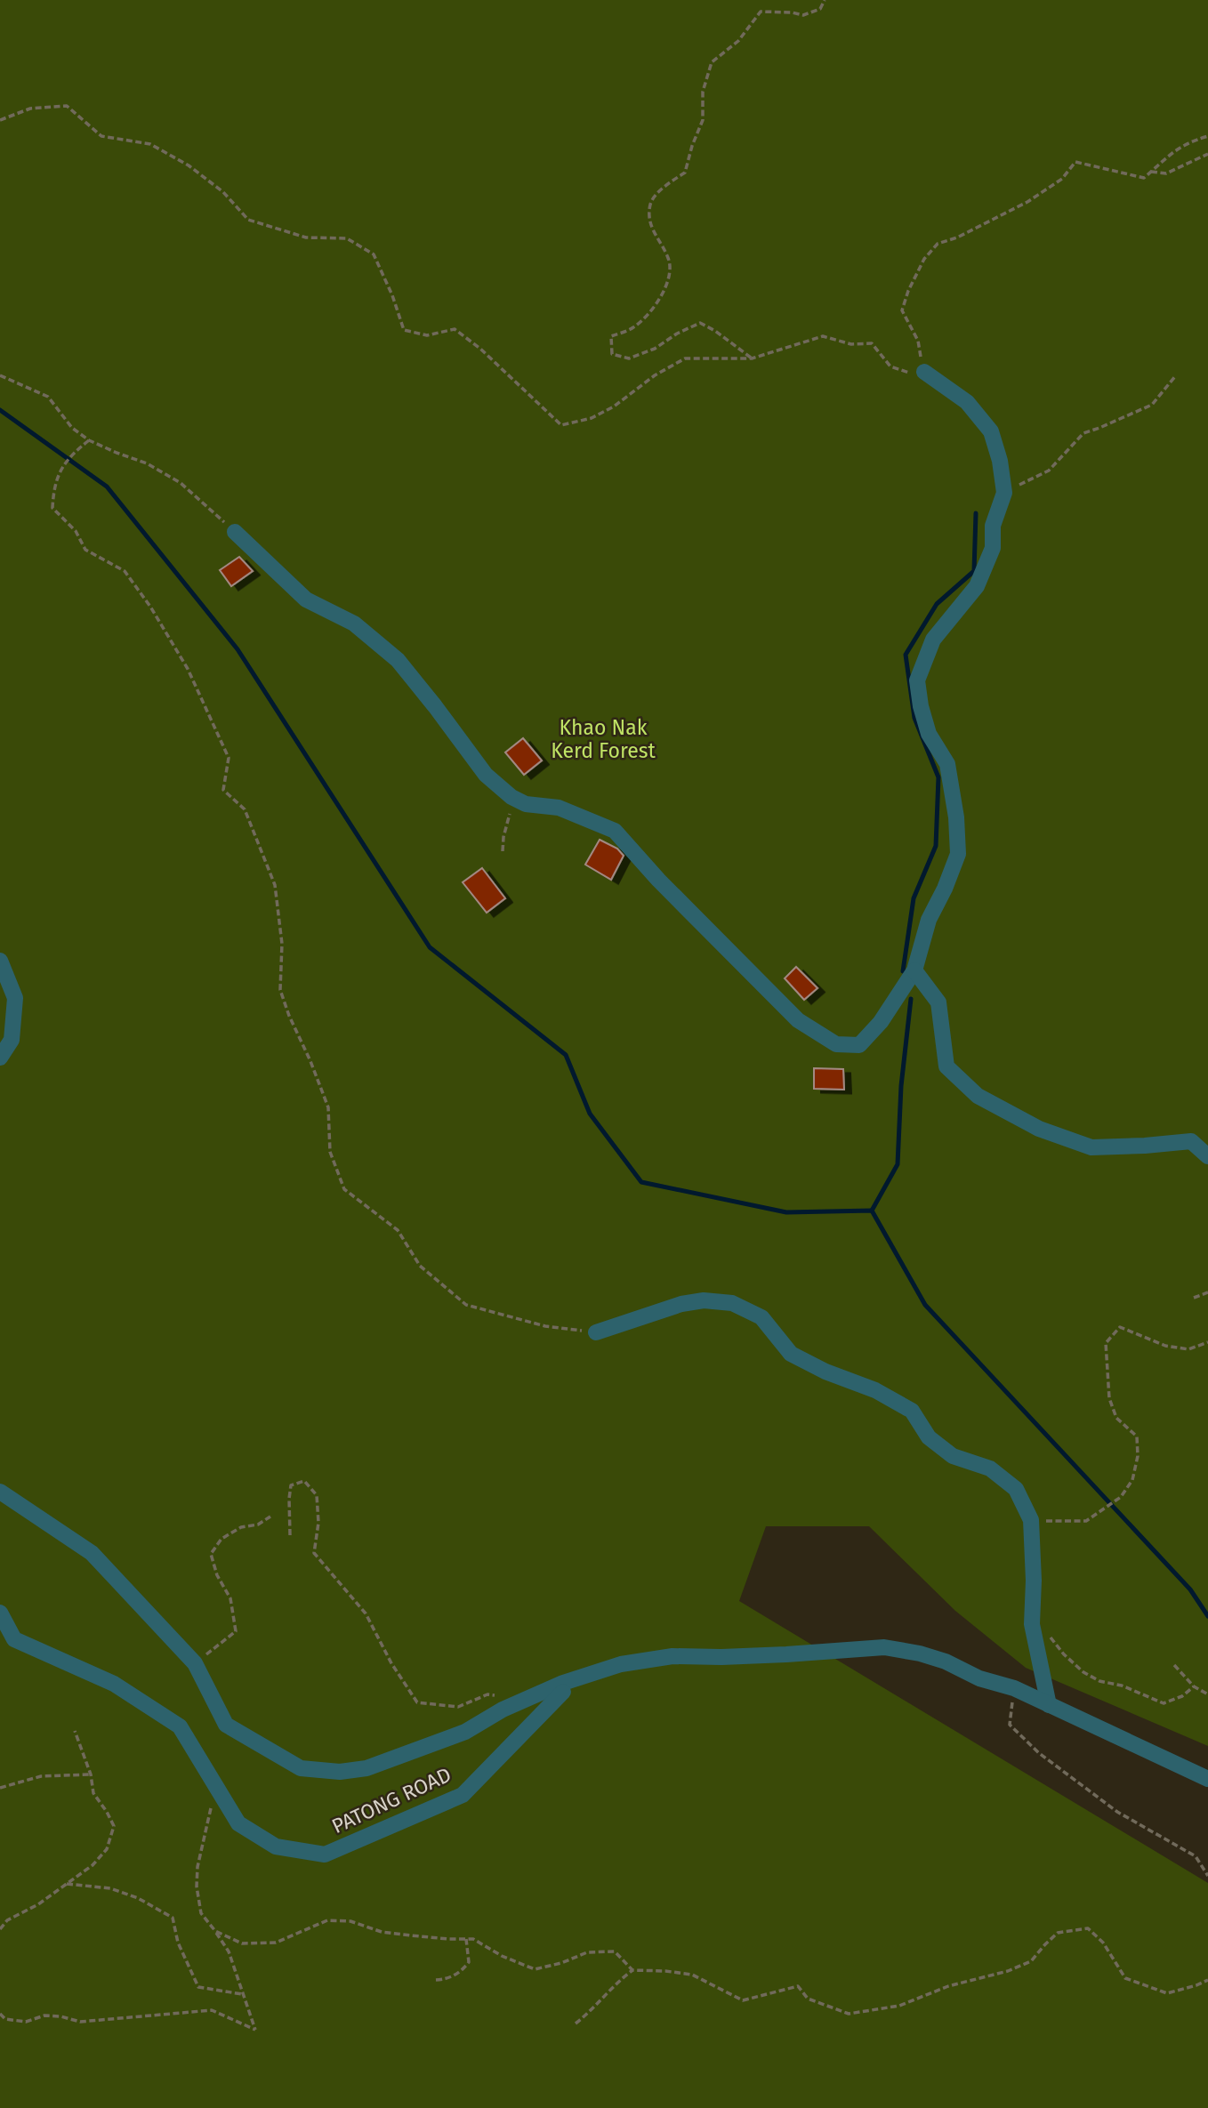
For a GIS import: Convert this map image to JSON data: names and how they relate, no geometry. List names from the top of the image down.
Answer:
{
  "streets": {
    "street": ["PATONG ROAD"]
  },
  "parks": ["Khao Nak Kerd Forest"]
}
